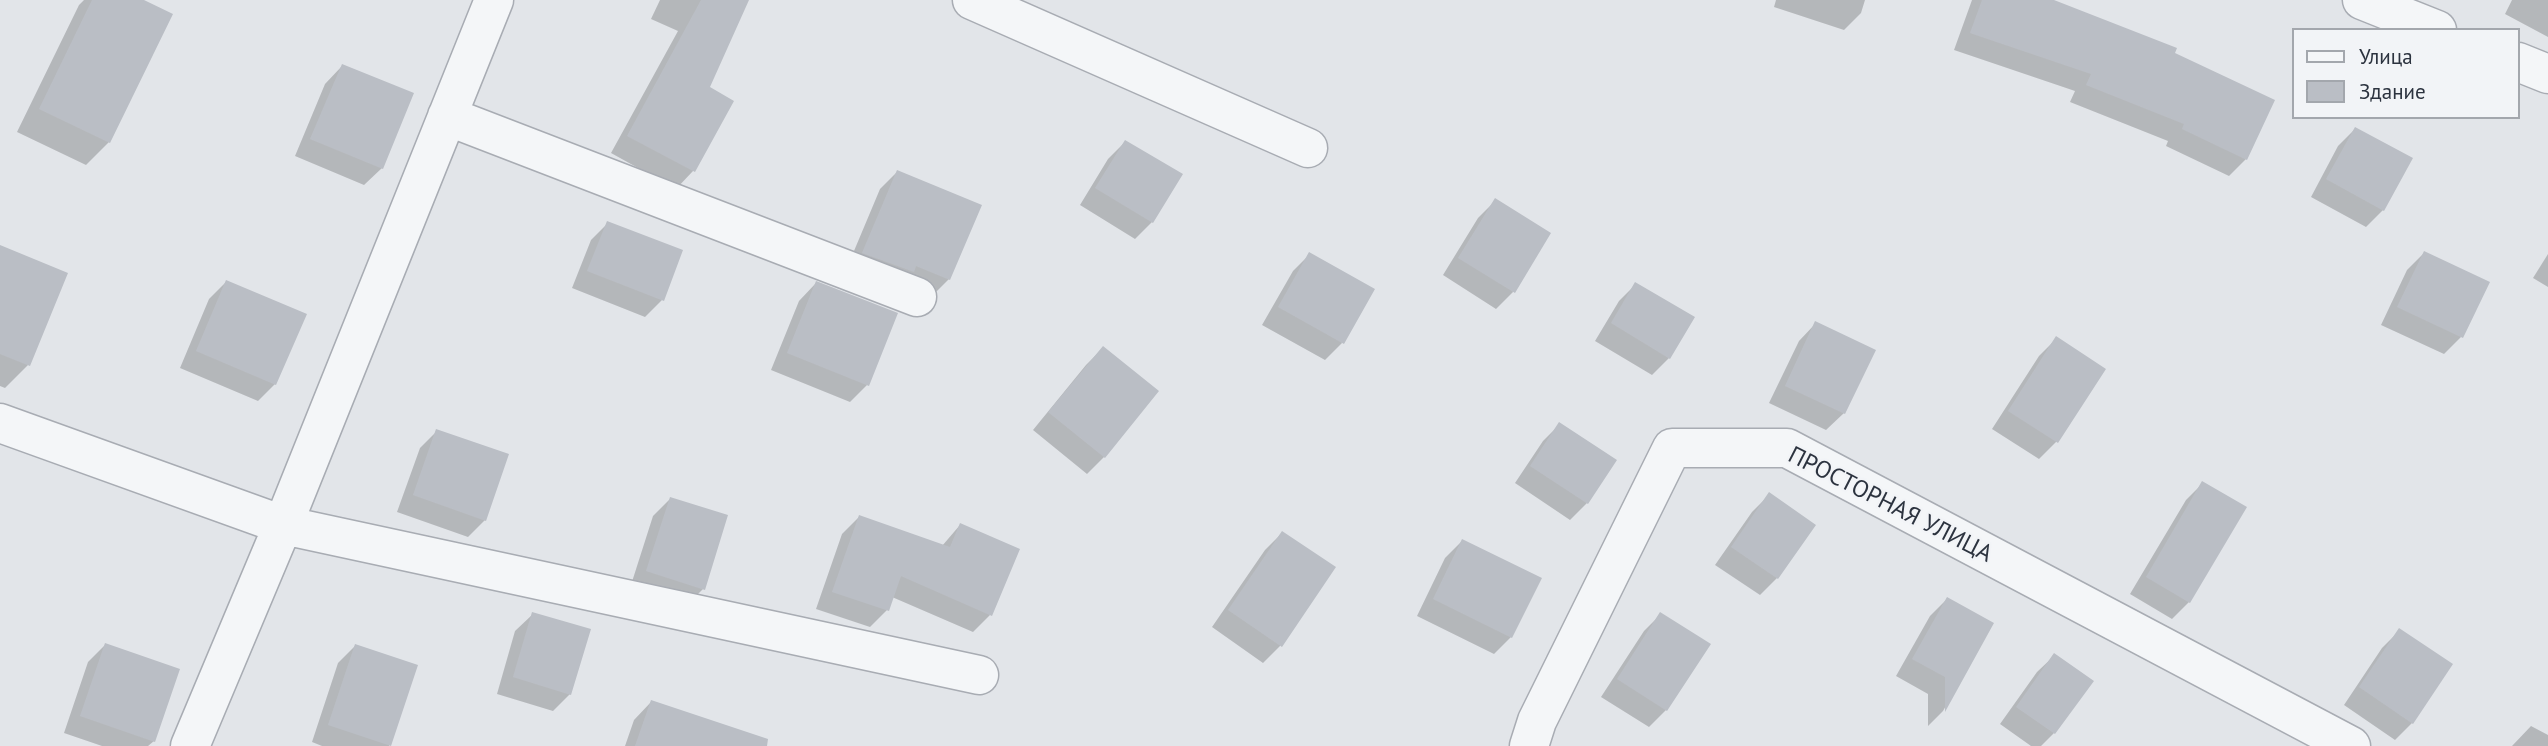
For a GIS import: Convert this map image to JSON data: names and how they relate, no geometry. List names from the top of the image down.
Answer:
{
  "streets": {
    "street": ["ПРОСТОРНАЯ УЛИЦА"]
  },
  "legend": ["Улица", "Здание"]
}
